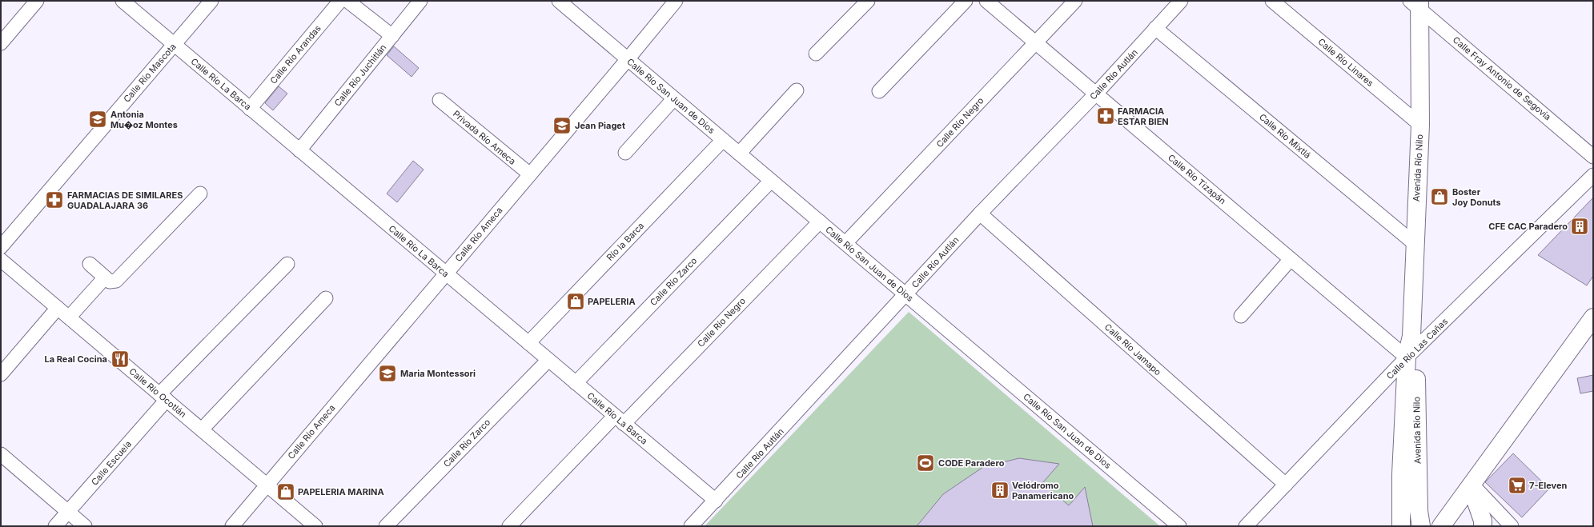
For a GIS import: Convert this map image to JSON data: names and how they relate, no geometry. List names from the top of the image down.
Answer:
{
  "streets": {
    "street": [
      "Calle Río Arandas",
      "Calle Río Linares",
      "Calle Río Mascota",
      "Calle Río Autlán",
      "Calle Río Juchitlán",
      "Calle Fray Antonio de Segovia",
      "Calle Río La Barca",
      "Calle Río San Juan de Dios",
      "Calle Río Negro",
      "Calle Río Mixtlá",
      "Privada Río Ameca",
      "Avenida Río Nilo",
      "Calle Río Tizapán",
      "Calle Río Ameca",
      "Río la Barca",
      "Calle Río Zarco",
      "Calle Río Las Cañas",
      "Calle Río Jamapo",
      "Calle Río Ocotlán",
      "Calle Escuela"
    ]
  },
  "crossings": [
    ["Calle Río Arandas", "Calle Río La Barca"],
    ["Calle Río Linares", "Avenida Río Nilo"],
    ["Calle Río Mascota", "Calle Río La Barca"],
    ["Calle Río Autlán", "Calle Río La Barca"],
    ["Calle Río Autlán", "Calle Río San Juan de Dios"],
    ["Calle Río Autlán", "Calle Río Mixtlá"],
    ["Calle Río Autlán", "Calle Río Tizapán"],
    ["Calle Río Autlán", "Calle Río Jamapo"],
    ["Calle Río Juchitlán", "Calle Río La Barca"],
    ["Calle Fray Antonio de Segovia", "Avenida Río Nilo"],
    ["Calle Río La Barca", "Calle Río Negro"],
    ["Calle Río La Barca", "Calle Río Ameca"],
    ["Calle Río La Barca", "Río la Barca"],
    ["Calle Río La Barca", "Calle Río Zarco"],
    ["Calle Río San Juan de Dios", "Calle Río Negro"],
    ["Calle Río San Juan de Dios", "Calle Río Ameca"],
    ["Calle Río San Juan de Dios", "Río la Barca"],
    ["Calle Río San Juan de Dios", "Calle Río Zarco"],
    ["Calle Río Negro", "Calle Río Tizapán"],
    ["Calle Río Mixtlá", "Avenida Río Nilo"],
    ["Privada Río Ameca", "Calle Río Ameca"],
    ["Avenida Río Nilo", "Calle Río Tizapán"],
    ["Avenida Río Nilo", "Calle Río Las Cañas"],
    ["Calle Río Tizapán", "Calle Río Las Cañas"],
    ["Calle Río Ameca", "Calle Río Ocotlán"],
    ["Calle Río Las Cañas", "Calle Río Jamapo"],
    ["Calle Río Ocotlán", "Calle Escuela"]
  ],
  "places": {
    "pharmacy": ["FARMACIA ESTAR BIEN", "FARMACIAS DE SIMILARES GUADALAJARA 36"],
    "school or university": ["Antonia Mu�oz Montes", "Jean Piaget", "Maria Montessori"],
    "shop": ["Boster Joy Donuts", "PAPELERIA", "PAPELERIA MARINA"],
    "building": ["CFE CAC Paradero", "Velódromo Panamericano"],
    "restaurant": ["La Real Cocina"],
    "sports": ["CODE Paradero"],
    "supermarket": ["7-Eleven"]
  }
}
